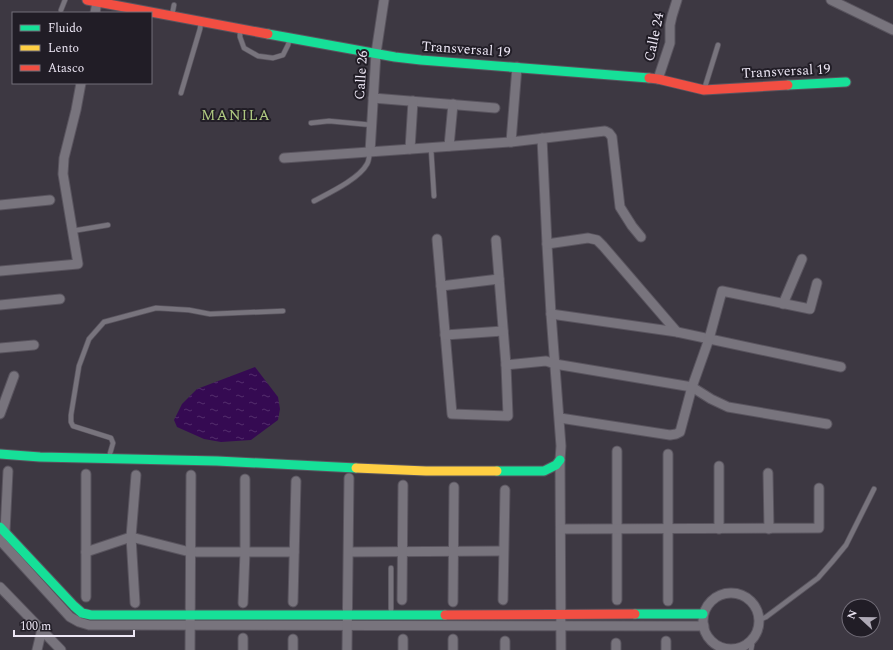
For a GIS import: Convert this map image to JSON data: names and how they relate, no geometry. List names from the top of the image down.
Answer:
{
  "streets": {
    "street": ["Calle 24", "Transversal 19", "Calle 26"]
  },
  "crossings": [
    ["Calle 24", "Transversal 19"],
    ["Transversal 19", "Calle 26"]
  ],
  "districts": ["MANILA"],
  "legend": ["Fluido", "Lento", "Atasco"],
  "scale_bar": "100 m",
  "north": "left"
}
